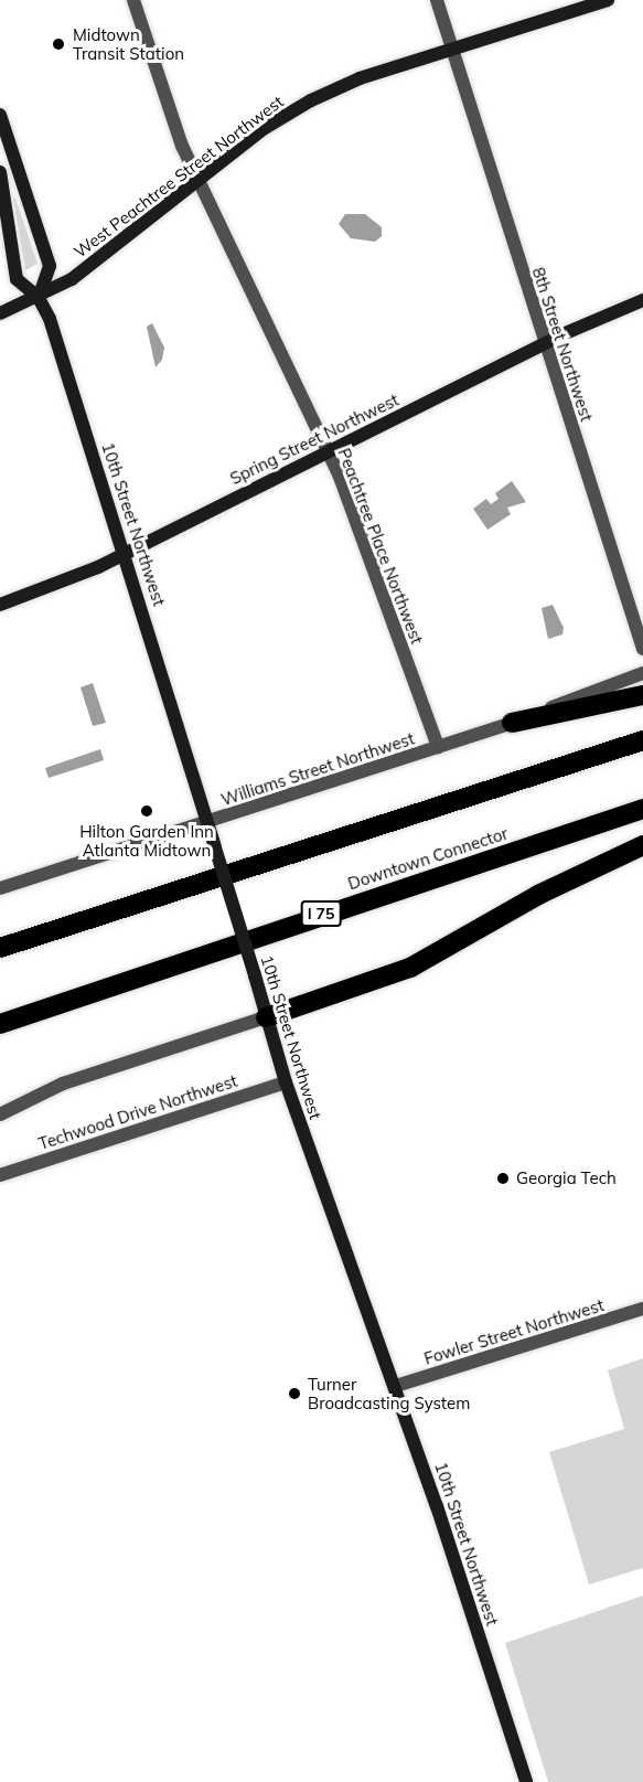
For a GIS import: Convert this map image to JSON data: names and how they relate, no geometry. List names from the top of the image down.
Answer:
{
  "streets": {
    "highway": ["Downtown Connector", "I 75"],
    "main road": ["West Peachtree Street Northwest", "Spring Street Northwest", "10th Street Northwest"],
    "street": [
      "8th Street Northwest",
      "Peachtree Place Northwest",
      "Williams Street Northwest",
      "Techwood Drive Northwest",
      "Fowler Street Northwest"
    ]
  },
  "crossings": [
    ["West Peachtree Street Northwest", "8th Street Northwest"],
    ["West Peachtree Street Northwest", "10th Street Northwest"],
    ["West Peachtree Street Northwest", "Peachtree Place Northwest"],
    ["8th Street Northwest", "Spring Street Northwest"],
    ["Spring Street Northwest", "10th Street Northwest"],
    ["Spring Street Northwest", "Peachtree Place Northwest"],
    ["10th Street Northwest", "Williams Street Northwest"],
    ["10th Street Northwest", "Techwood Drive Northwest"],
    ["10th Street Northwest", "Fowler Street Northwest"],
    ["Peachtree Place Northwest", "Williams Street Northwest"]
  ],
  "places": [
    "Midtown Transit Station",
    "Hilton Garden Inn Atlanta Midtown",
    "Georgia Tech",
    "Turner Broadcasting System"
  ]
}
